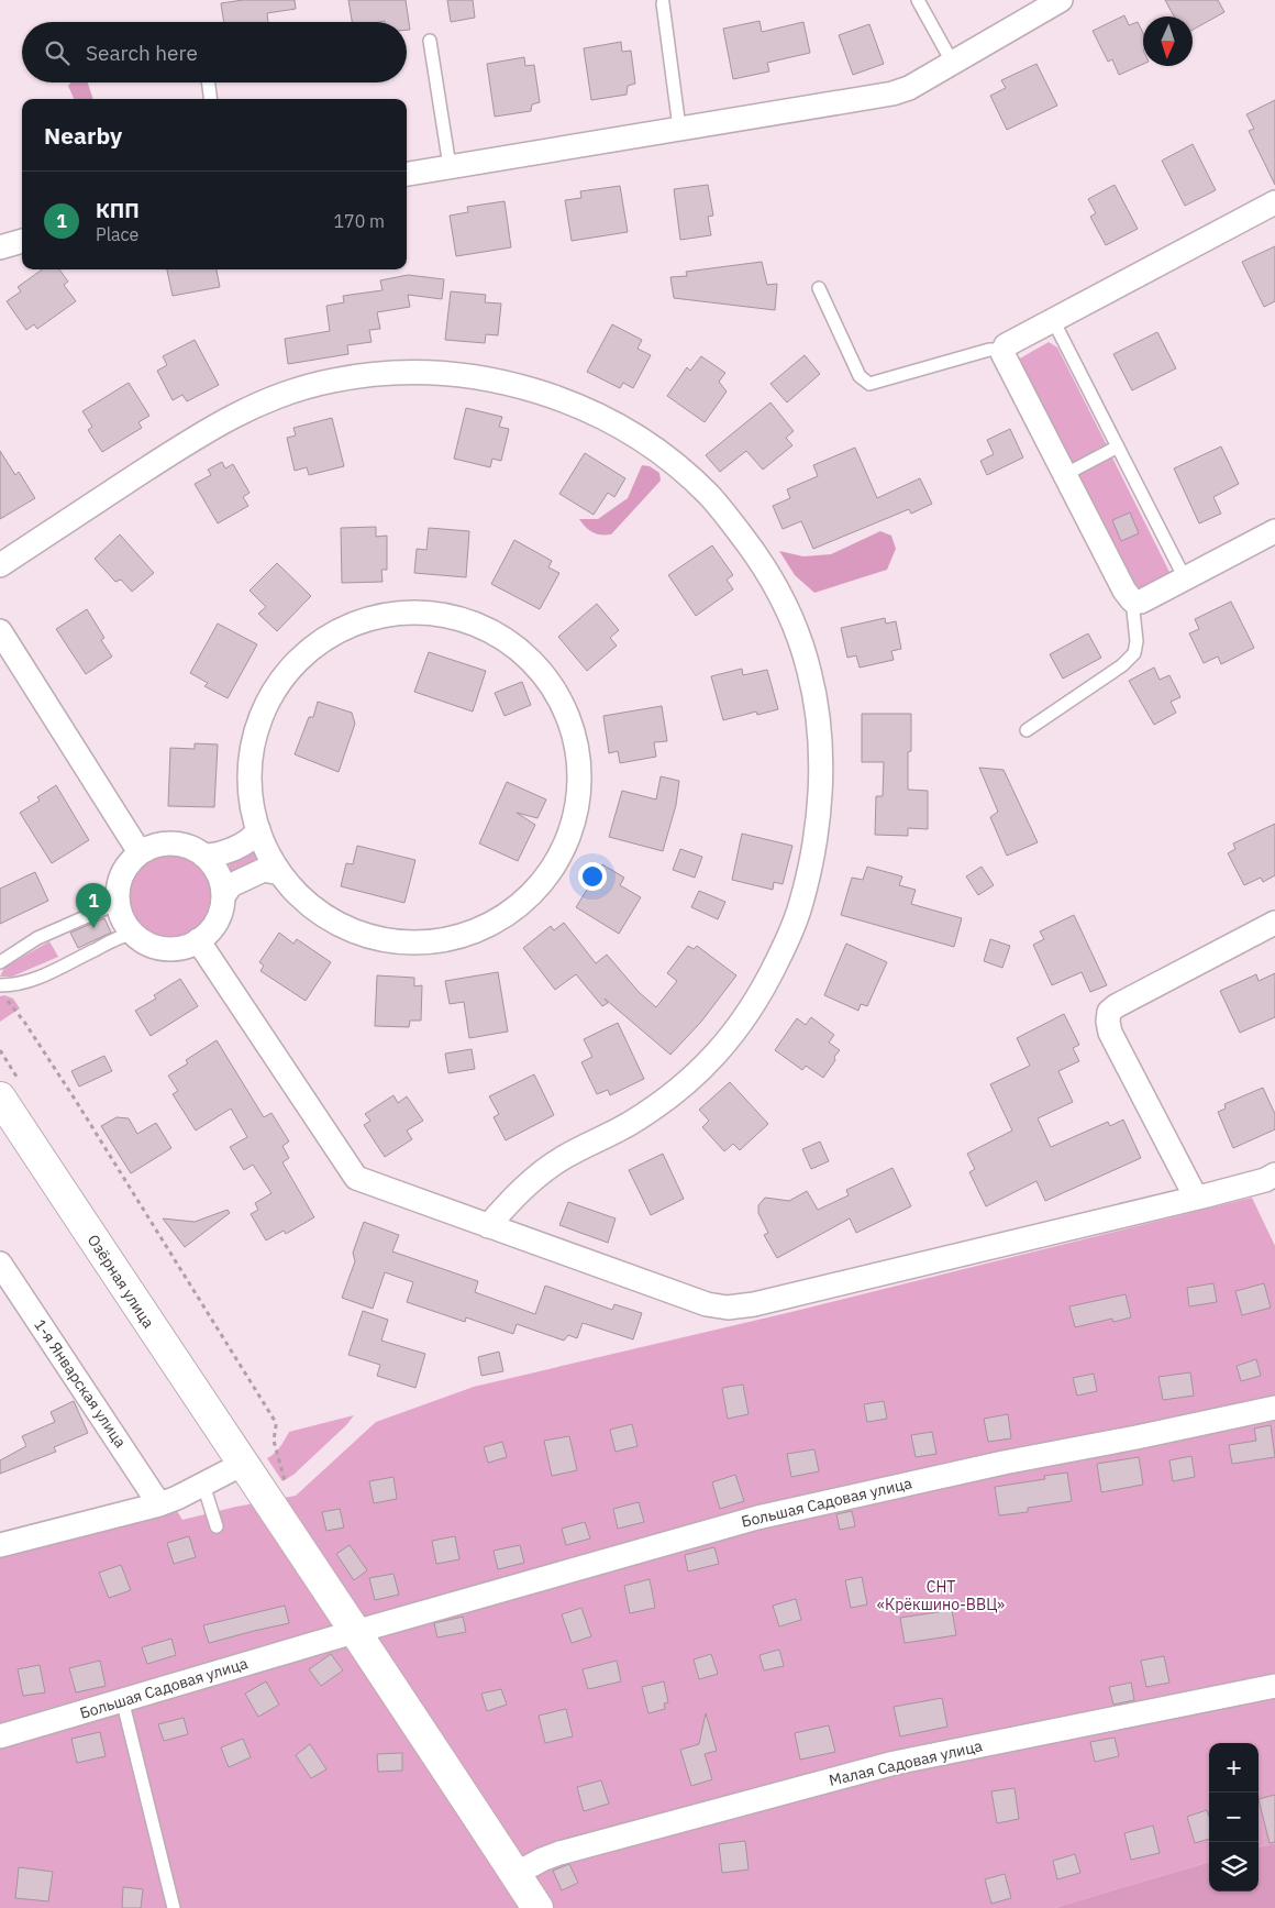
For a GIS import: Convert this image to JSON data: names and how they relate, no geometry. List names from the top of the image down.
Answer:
{
  "streets": {
    "main road": ["Озёрная улица"],
    "street": ["1-я Январская улица", "Большая Садовая улица", "Малая Садовая улица"]
  },
  "crossings": [
    ["Озёрная улица", "Большая Садовая улица"],
    ["Озёрная улица", "Малая Садовая улица"]
  ],
  "parks": ["СНТ «Крёкшино-ВВЦ»"],
  "north": "bottom",
  "page": {
    "search": "Search here",
    "heading": "Nearby",
    "list": [
      {
        "mark": "1",
        "name": "КПП",
        "note": "Place",
        "value": "170 m"
      }
    ],
    "pins": "1",
    "map_buttons": ["+", "−"]
  }
}
